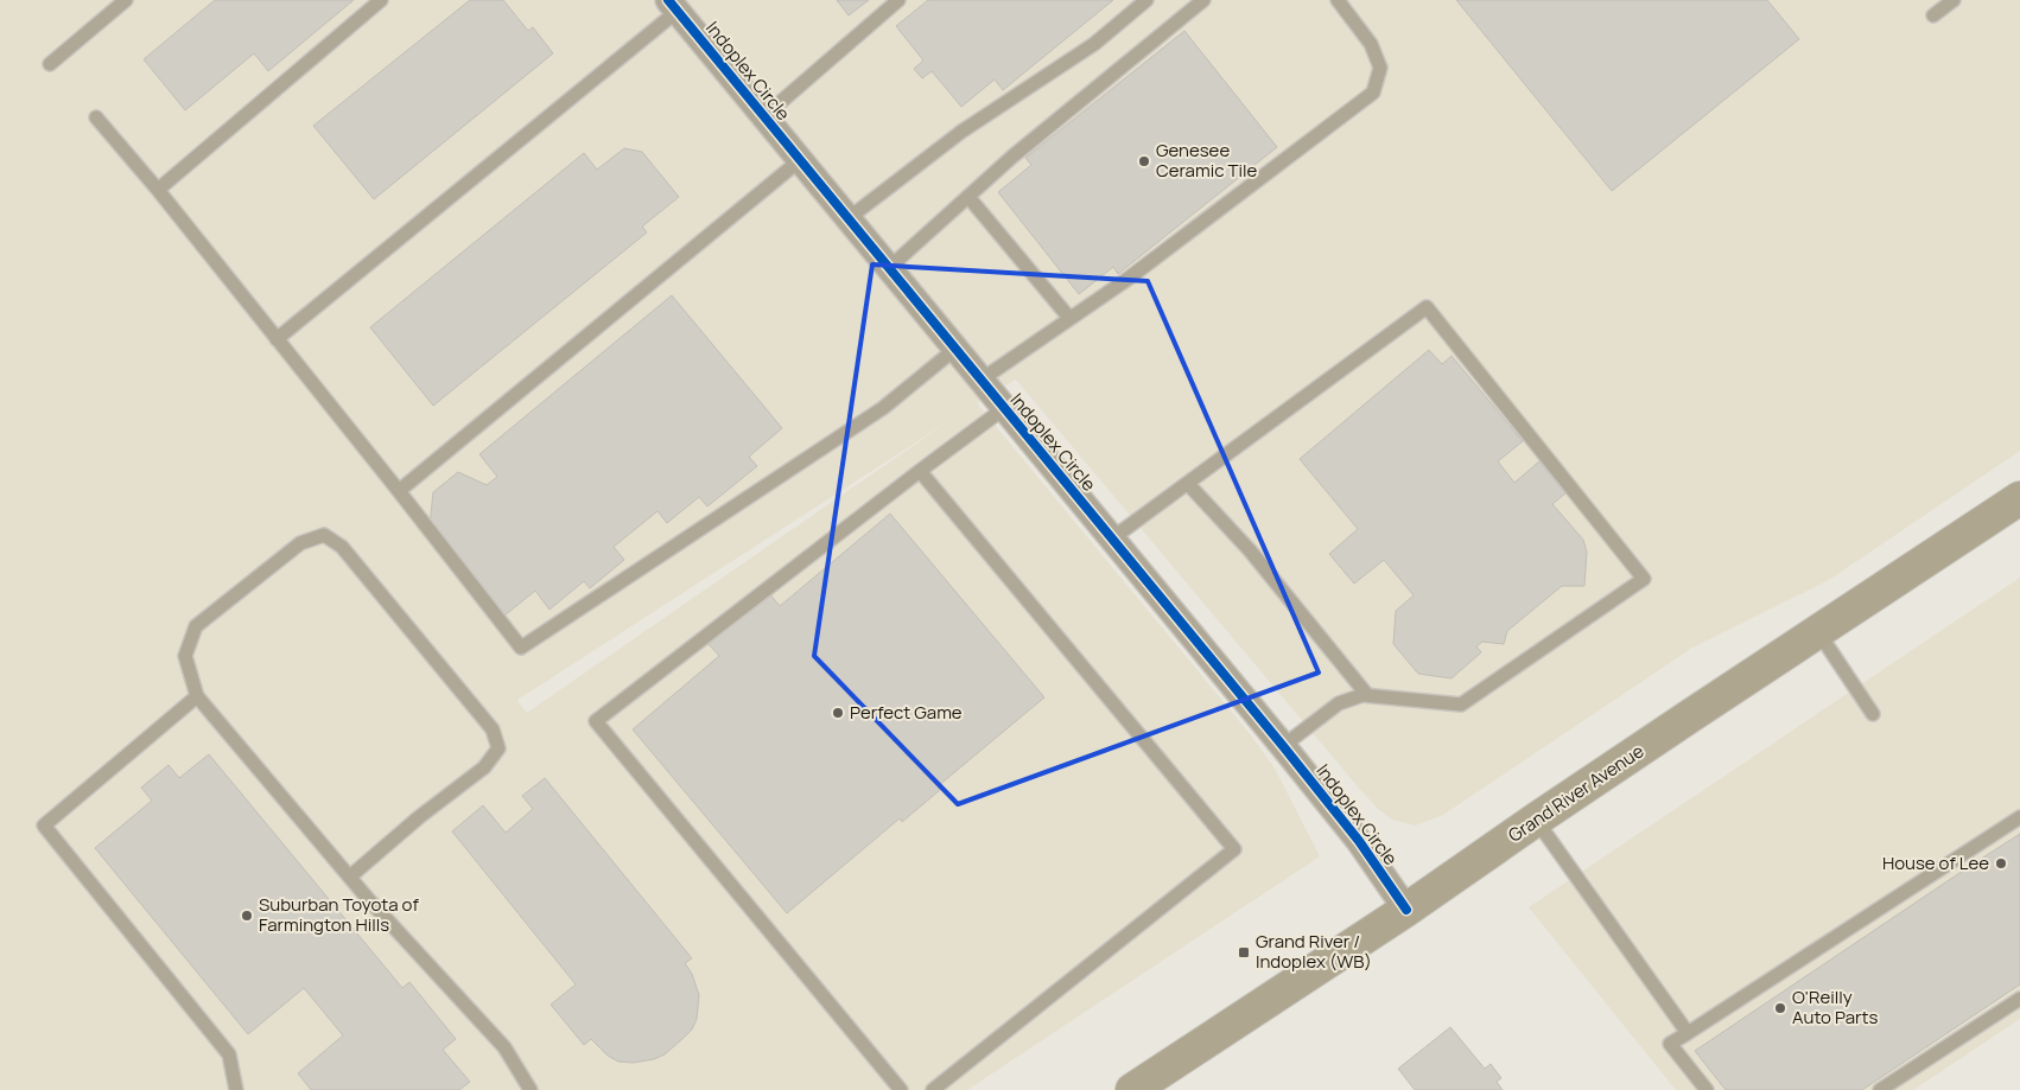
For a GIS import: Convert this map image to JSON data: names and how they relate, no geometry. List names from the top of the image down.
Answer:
{
  "streets": {
    "main road": ["Grand River Avenue"],
    "street": ["Indoplex Circle"]
  },
  "crossings": [
    ["Indoplex Circle", "Grand River Avenue"]
  ],
  "places": {
    "other": [
      "Genesee Ceramic Tile",
      "Perfect Game",
      "House of Lee",
      "Suburban Toyota of Farmington Hills",
      "O'Reilly Auto Parts"
    ],
    "transit": ["Grand River / Indoplex (WB)"]
  }
}
